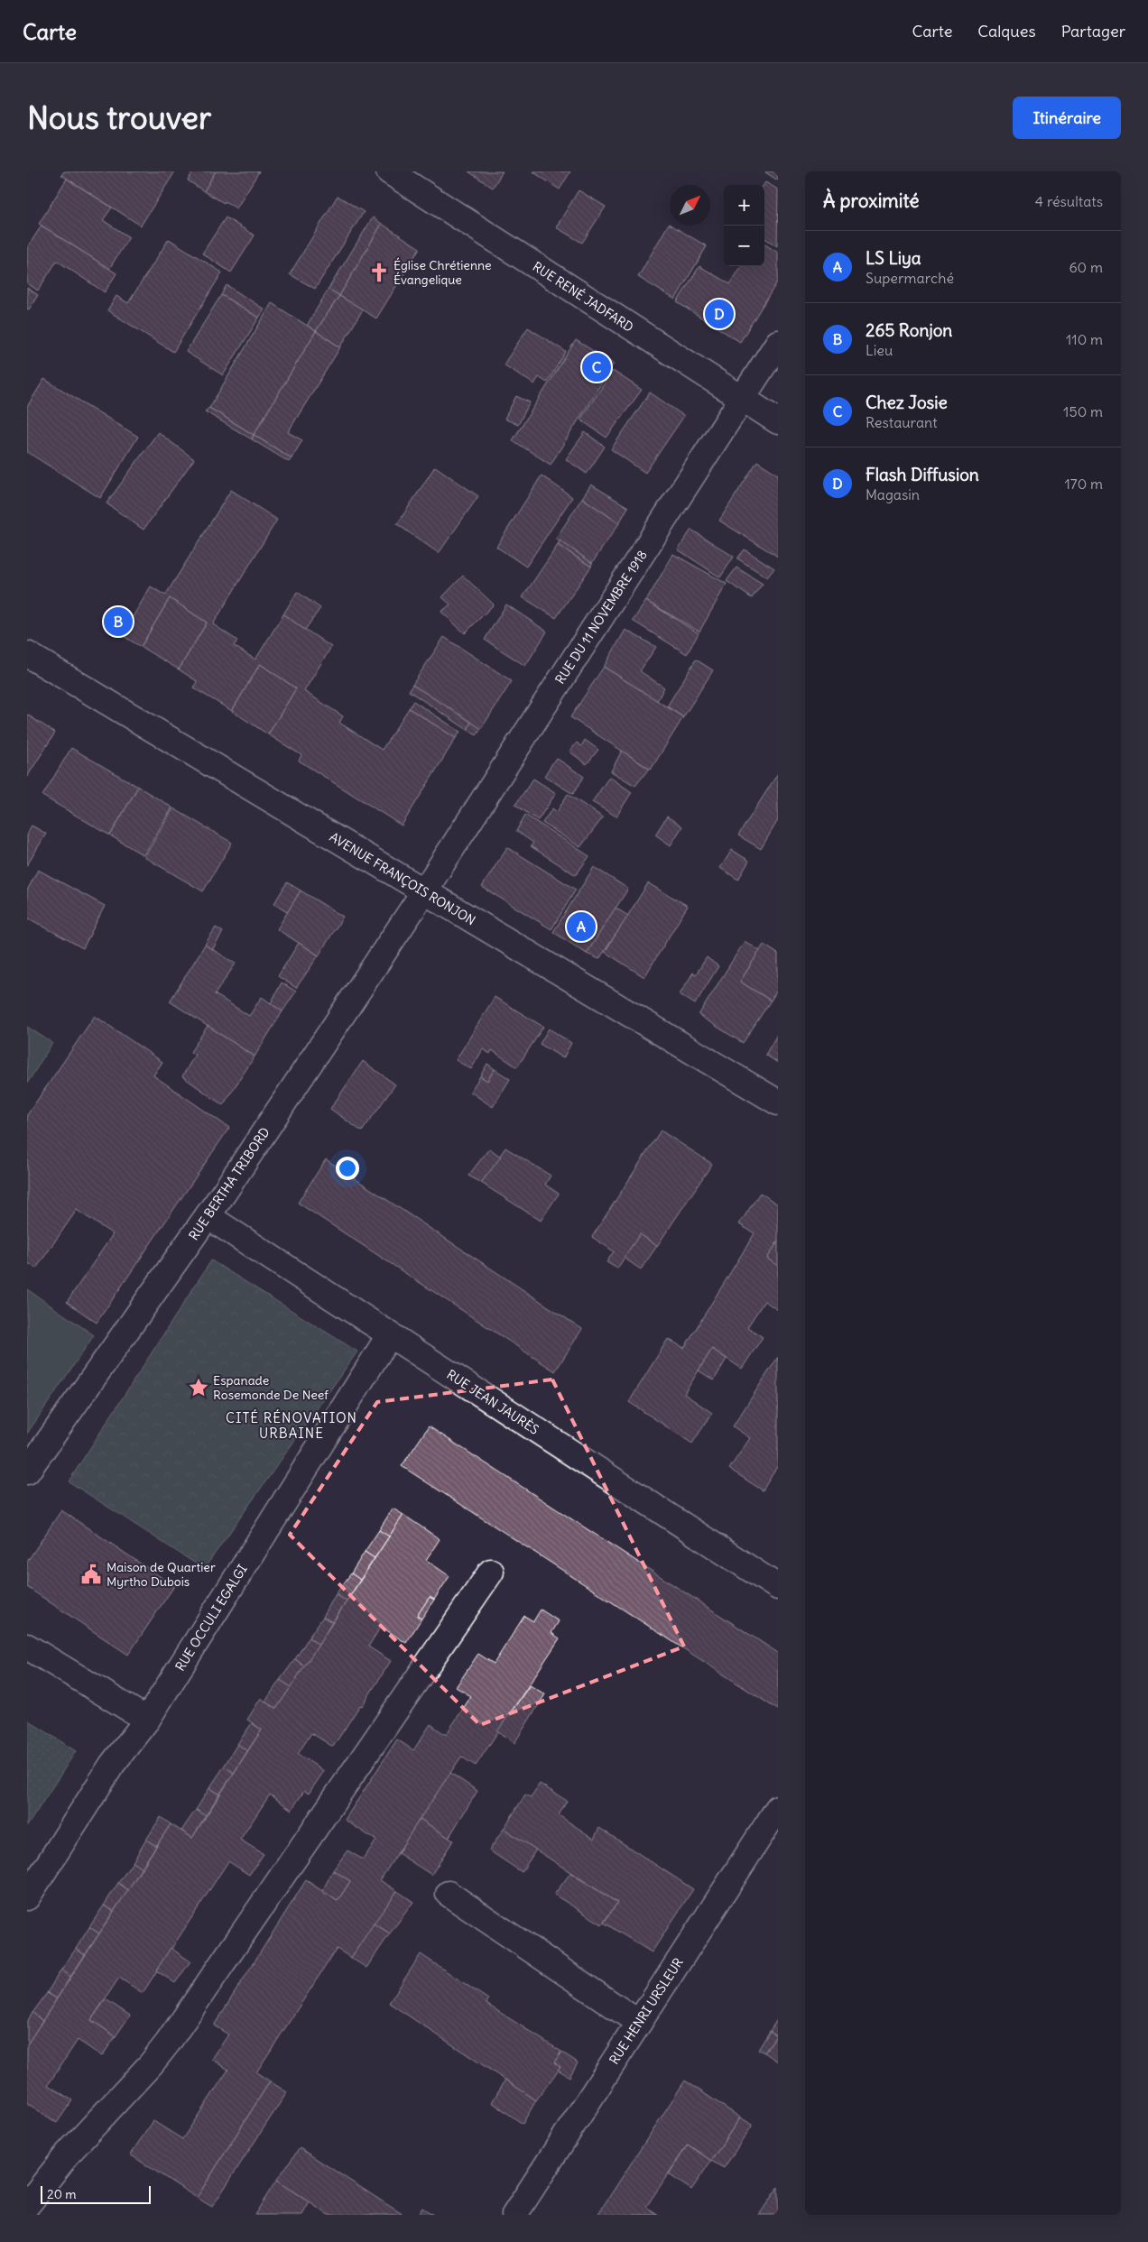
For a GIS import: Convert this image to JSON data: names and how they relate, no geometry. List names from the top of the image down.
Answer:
{
  "streets": {
    "street": [
      "RUE RENÉ JADFARD",
      "RUE DU 11 NOVEMBRE 1918",
      "AVENUE FRANÇOIS RONJON",
      "RUE BERTHA TRIBORD",
      "RUE JEAN JAURÈS",
      "RUE OCCULI EGALGI",
      "RUE HENRI URSLEUR"
    ]
  },
  "crossings": [
    ["RUE RENÉ JADFARD", "RUE DU 11 NOVEMBRE 1918"],
    ["RUE DU 11 NOVEMBRE 1918", "AVENUE FRANÇOIS RONJON"],
    ["RUE DU 11 NOVEMBRE 1918", "RUE BERTHA TRIBORD"],
    ["AVENUE FRANÇOIS RONJON", "RUE BERTHA TRIBORD"],
    ["RUE BERTHA TRIBORD", "RUE JEAN JAURÈS"],
    ["RUE JEAN JAURÈS", "RUE OCCULI EGALGI"]
  ],
  "districts": ["CITÉ RÉNOVATION URBAINE"],
  "places": {
    "church": ["Église Chrétienne Évangelique"],
    "place": ["Espanade Rosemonde De Neef"],
    "public building": ["Maison de Quartier Myrtho Dubois"]
  },
  "scale_bar": "20 m",
  "north": "top right",
  "page": {
    "header": "Carte",
    "nav": ["Carte", "Calques", "Partager"],
    "buttons": "Itinéraire",
    "title": "Nous trouver",
    "heading": ["À proximité", "4 résultats"],
    "map_buttons": ["+", "−"],
    "list": [
      {
        "mark": "A",
        "name": "LS Liya",
        "note": "Supermarché",
        "value": "60 m"
      },
      {
        "mark": "B",
        "name": "265 Ronjon",
        "note": "Lieu",
        "value": "110 m"
      },
      {
        "mark": "C",
        "name": "Chez Josie",
        "note": "Restaurant",
        "value": "150 m"
      },
      {
        "mark": "D",
        "name": "Flash Diffusion",
        "note": "Magasin",
        "value": "170 m"
      }
    ],
    "pins": [
      "D",
      "C",
      "B",
      "A"
    ],
    "scale": "20 m"
  }
}
